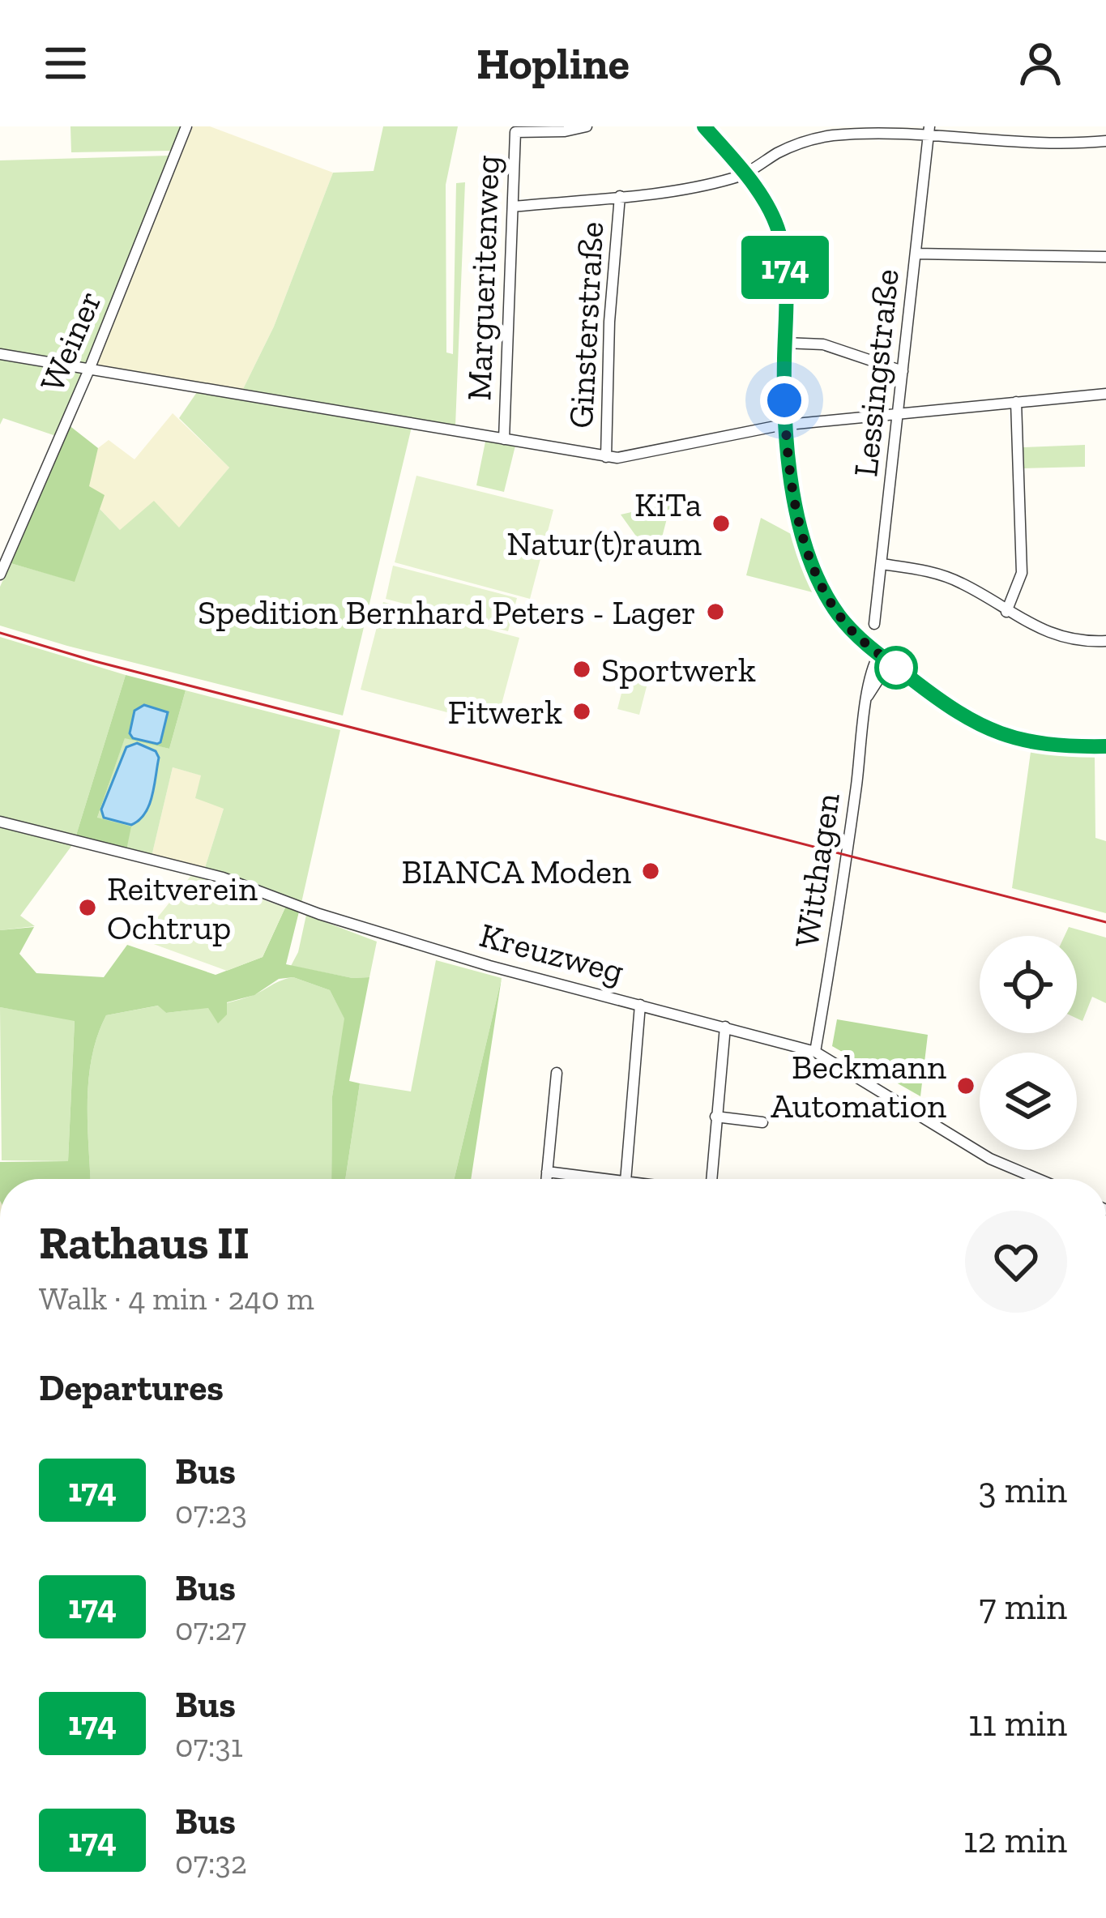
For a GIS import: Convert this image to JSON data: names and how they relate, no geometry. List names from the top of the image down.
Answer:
{
  "streets": {
    "street": [
      "Margueritenweg",
      "Ginsterstraße",
      "Weiner",
      "Lessingstraße",
      "Witthagen",
      "Kreuzweg"
    ]
  },
  "crossings": [
    ["Witthagen", "Kreuzweg"]
  ],
  "places": [
    "KiTa Natur(t)raum",
    "Spedition Bernhard Peters - Lager",
    "Sportwerk",
    "Fitwerk",
    "BIANCA Moden",
    "Reitverein Ochtrup",
    "Beckmann Automation"
  ],
  "lines": ["bus line 174"],
  "page": {
    "header": "Hopline",
    "on_map": "174",
    "heading": [
      ["Rathaus II", "Walk · 4 min · 240 m"],
      "Departures"
    ],
    "list": [
      {
        "mark": "174",
        "name": "Bus",
        "note": "07:23",
        "value": "3 min"
      },
      {
        "mark": "174",
        "name": "Bus",
        "note": "07:27",
        "value": "7 min"
      },
      {
        "mark": "174",
        "name": "Bus",
        "note": "07:31",
        "value": "11 min"
      },
      {
        "mark": "174",
        "name": "Bus",
        "note": "07:32",
        "value": "12 min"
      }
    ]
  }
}
